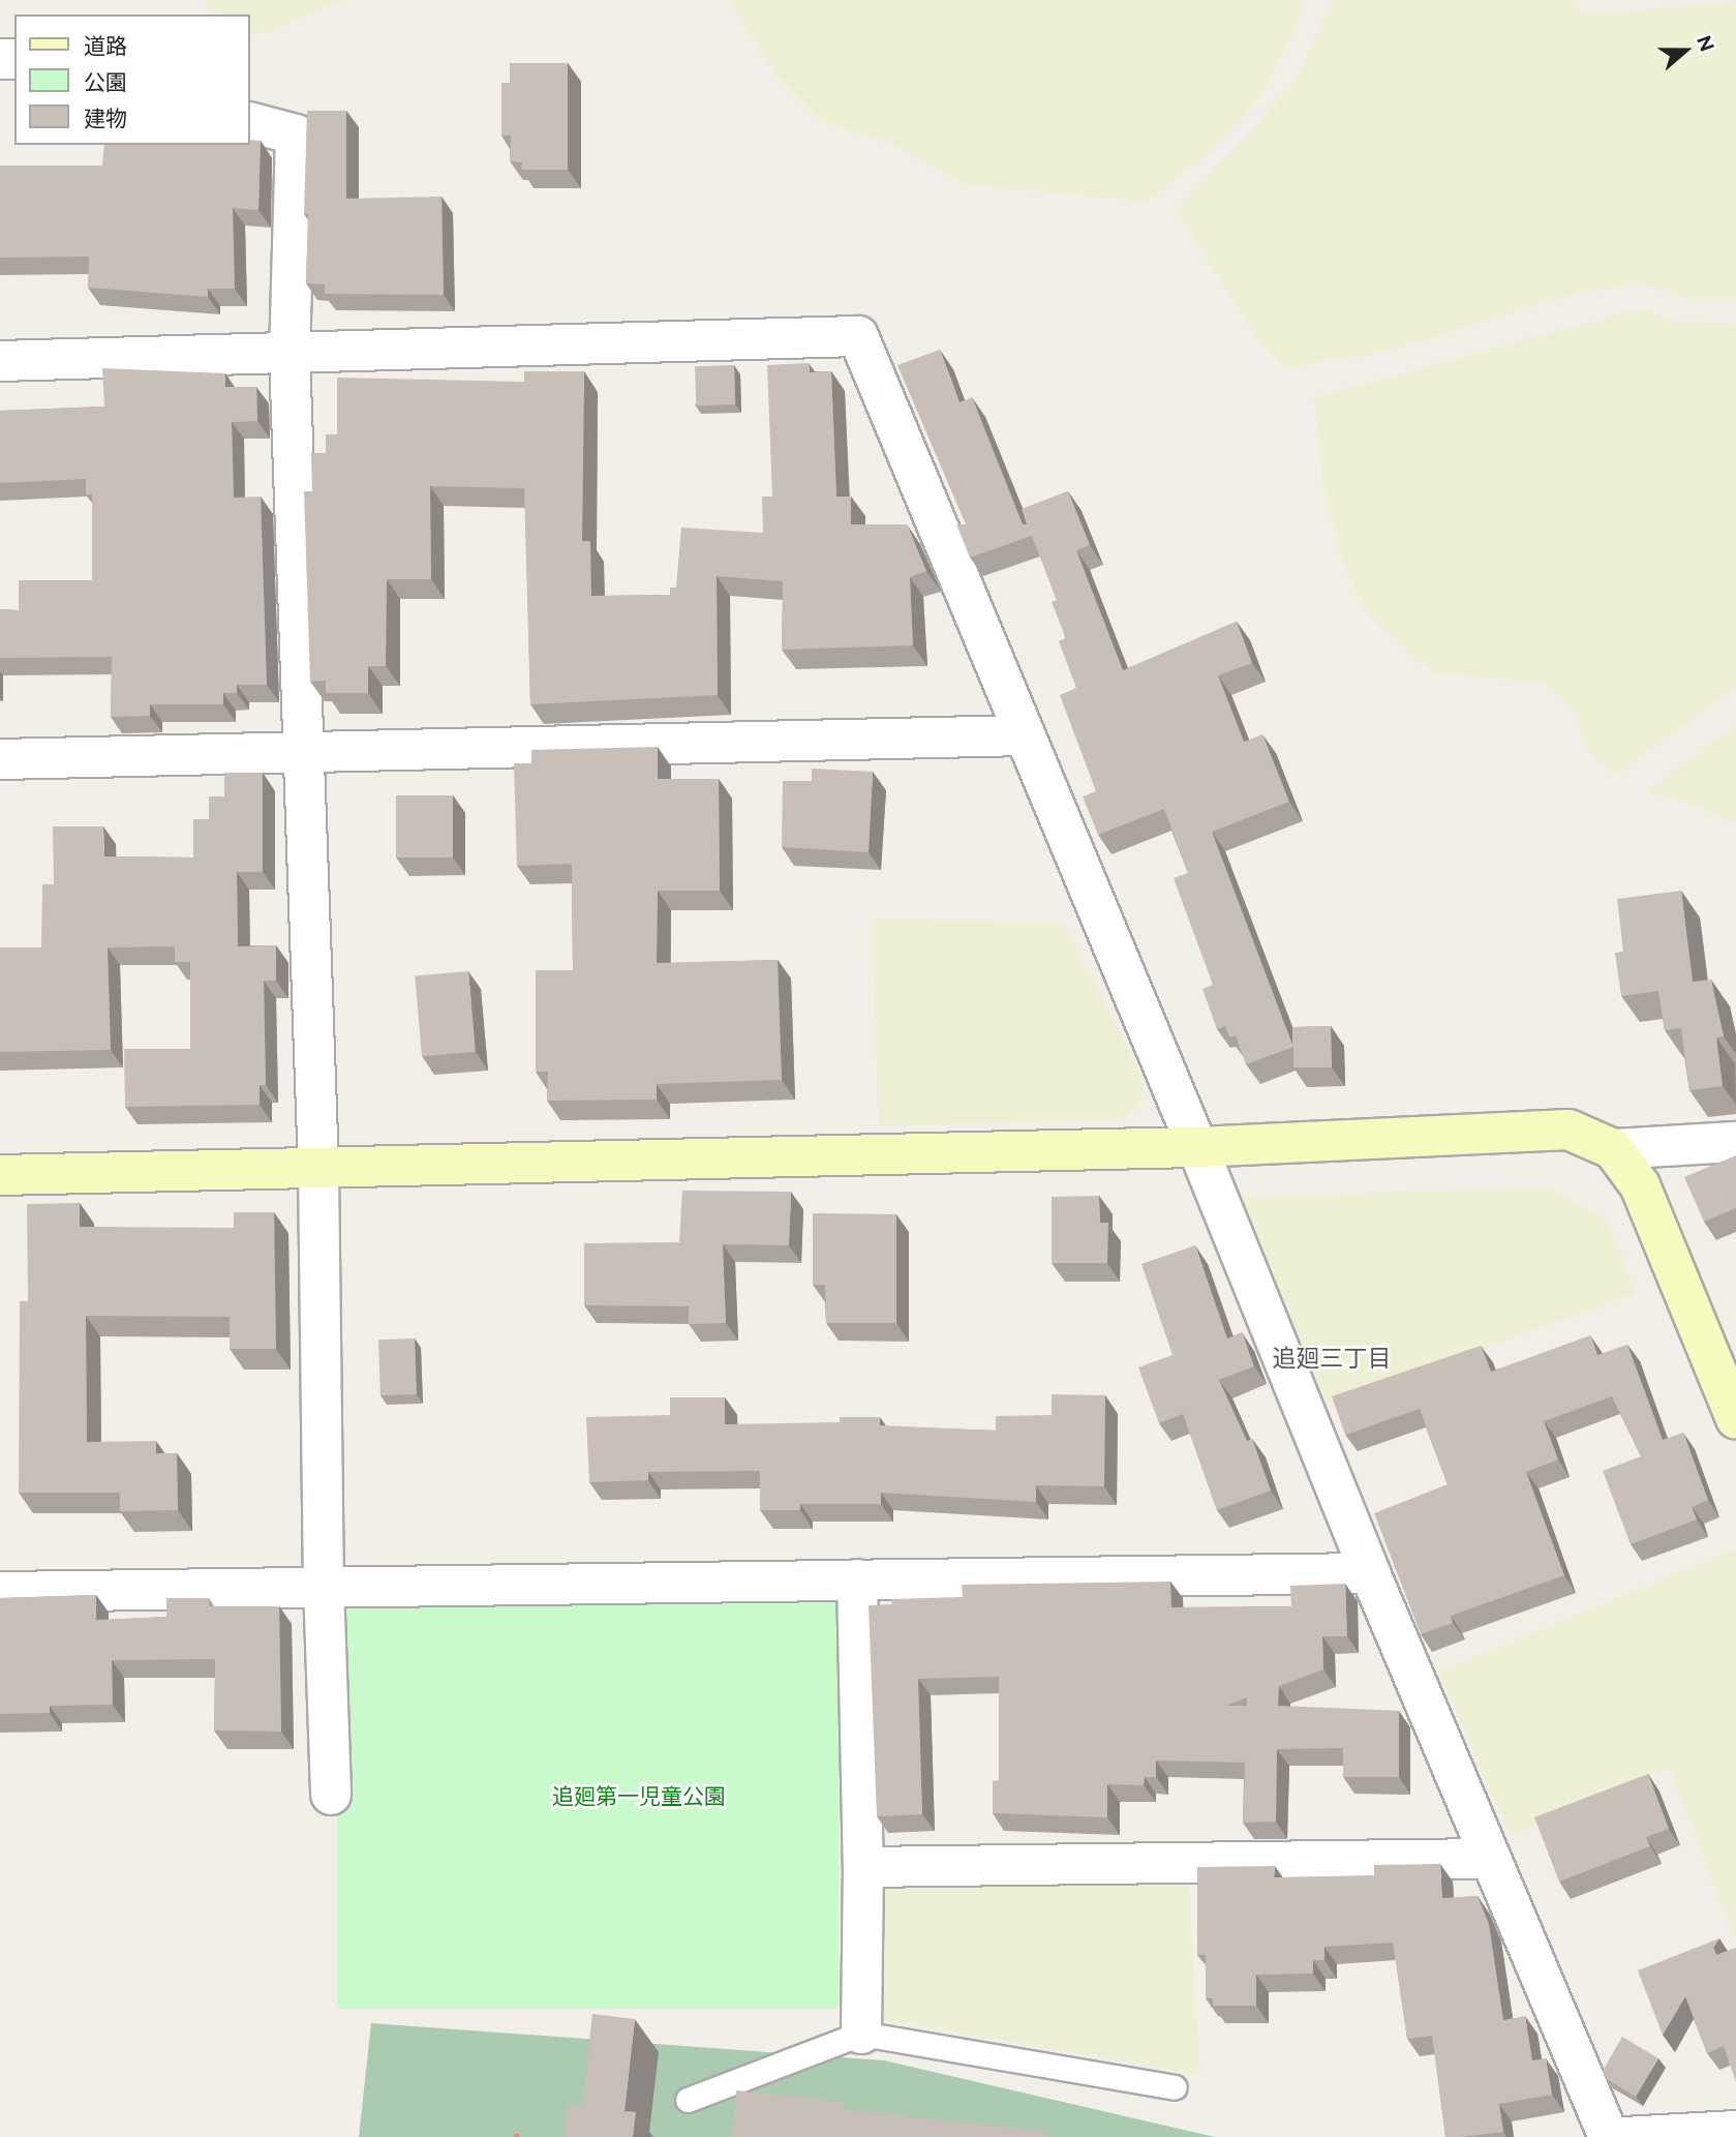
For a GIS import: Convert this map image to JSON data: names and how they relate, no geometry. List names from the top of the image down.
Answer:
{
  "districts": ["追廻三丁目"],
  "parks": ["追廻第一児童公園"],
  "legend": ["道路", "公園", "建物"],
  "north": "right"
}
